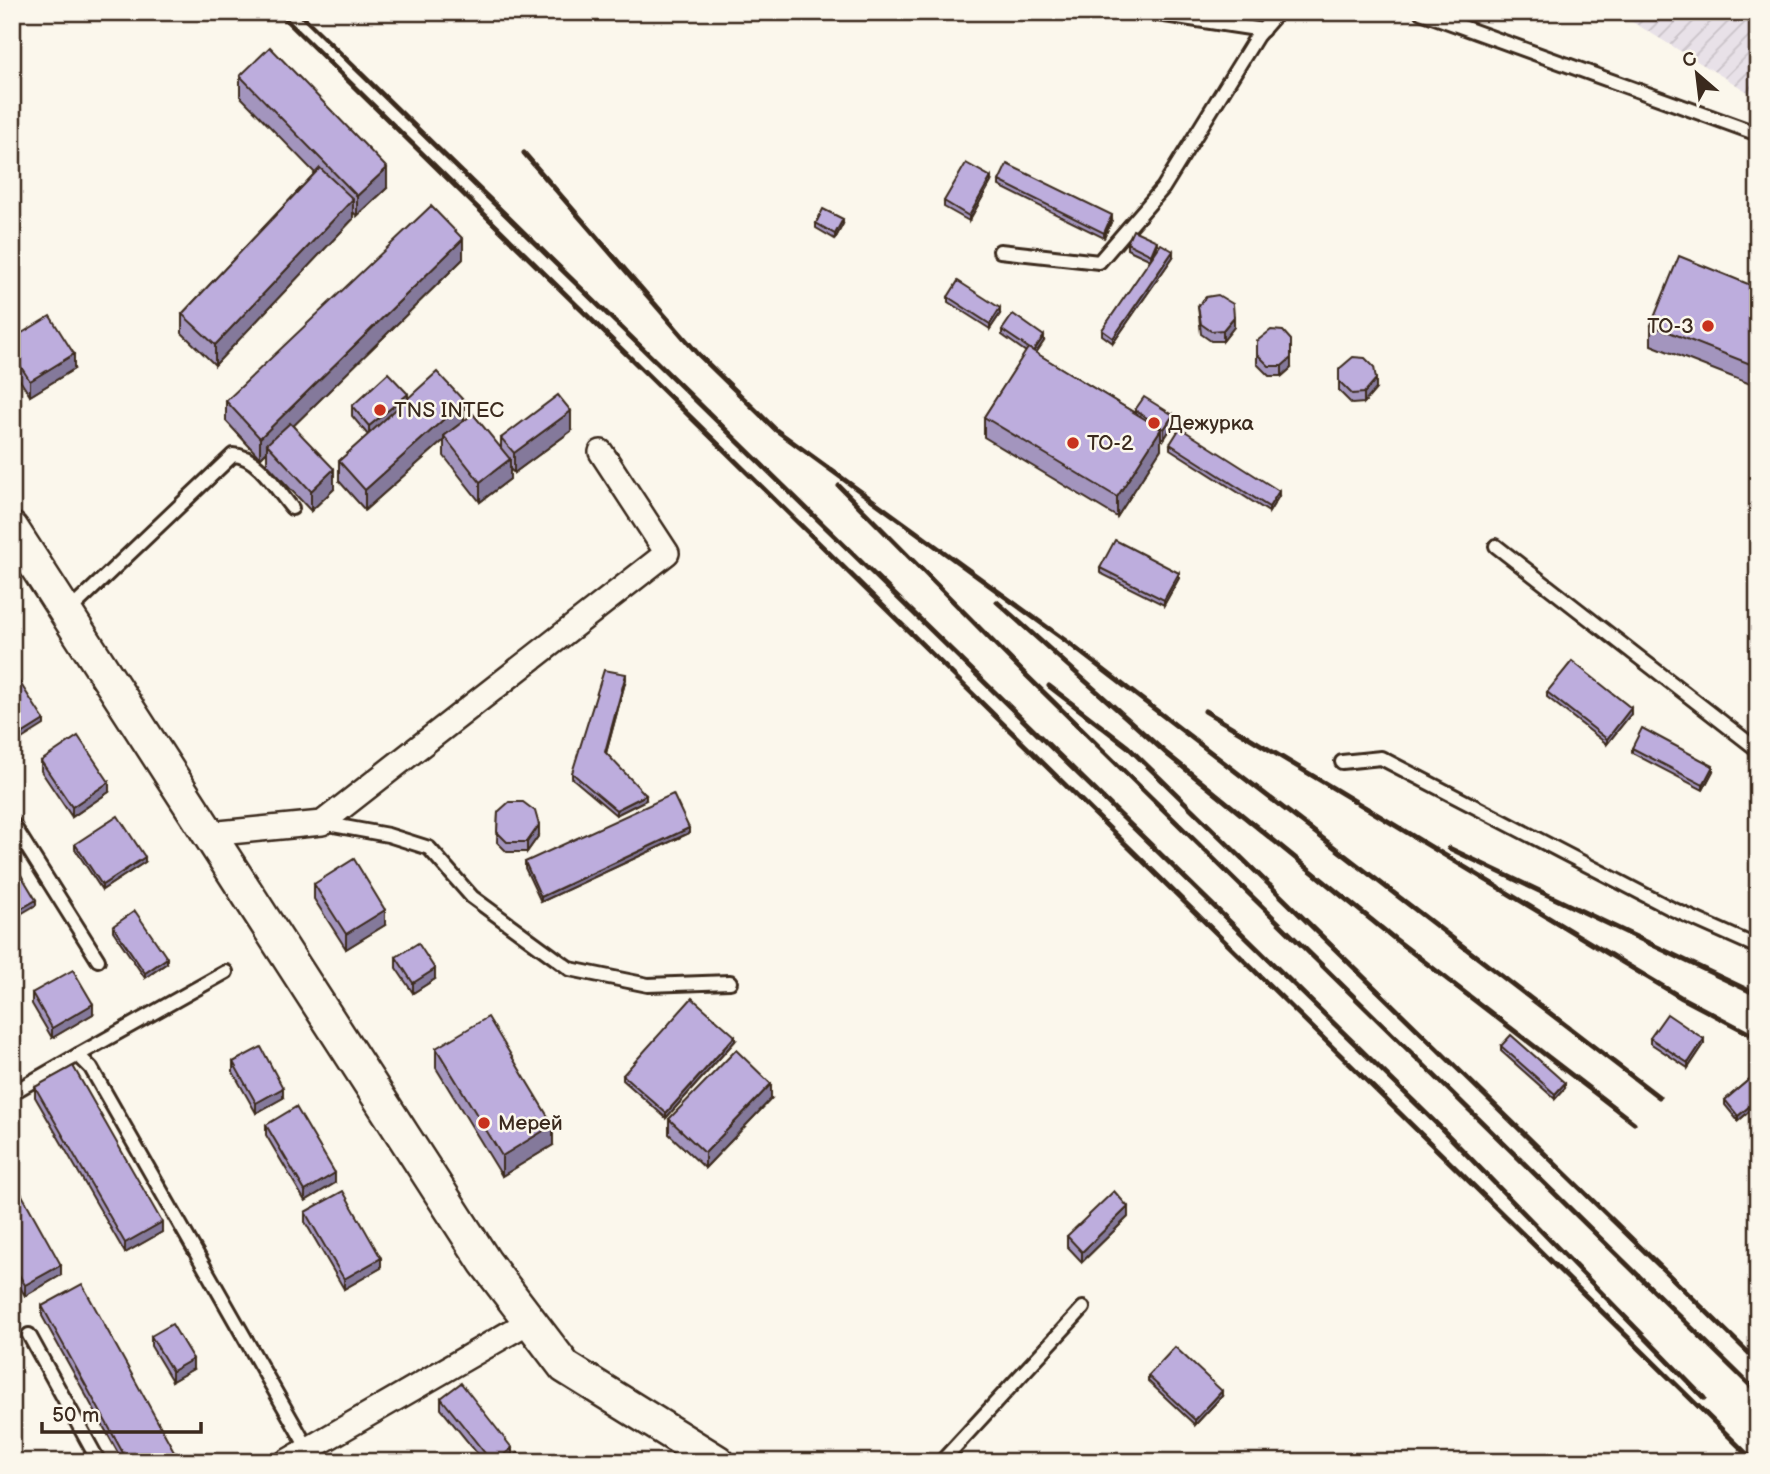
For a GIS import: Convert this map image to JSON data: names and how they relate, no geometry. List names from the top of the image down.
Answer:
{
  "places": [
    "ТО-3",
    "TNS INTEC",
    "Дежурка",
    "ТО-2",
    "Мерей"
  ],
  "scale_bar": "50 m",
  "north": "top left"
}
